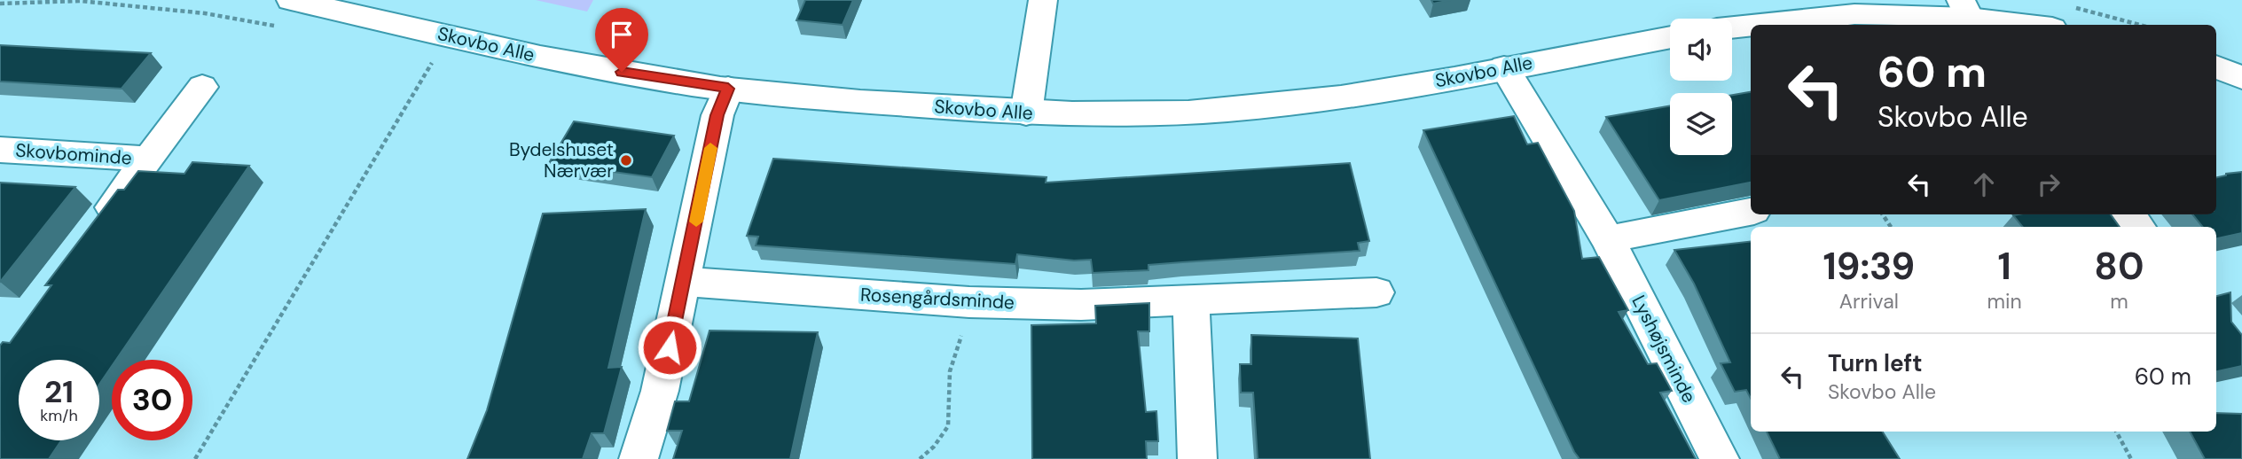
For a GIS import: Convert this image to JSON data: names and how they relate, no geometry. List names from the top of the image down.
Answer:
{
  "streets": {
    "street": [
      "Skovbo Alle",
      "Skovbominde",
      "Rosengårdsminde",
      "Lyshøjsminde"
    ]
  },
  "crossings": [
    ["Skovbo Alle", "Lyshøjsminde"]
  ],
  "places": ["Bydelshuset Nærvær"],
  "page": {
    "turn": ["60 m", "Skovbo Alle"],
    "eta": [
      "19:39",
      "Arrival",
      "1",
      "min",
      "80",
      "m"
    ],
    "list": [
      {
        "name": "Turn left",
        "note": "Skovbo Alle",
        "value": "60 m"
      }
    ],
    "speed": "21 km/h",
    "limit": "30"
  }
}
